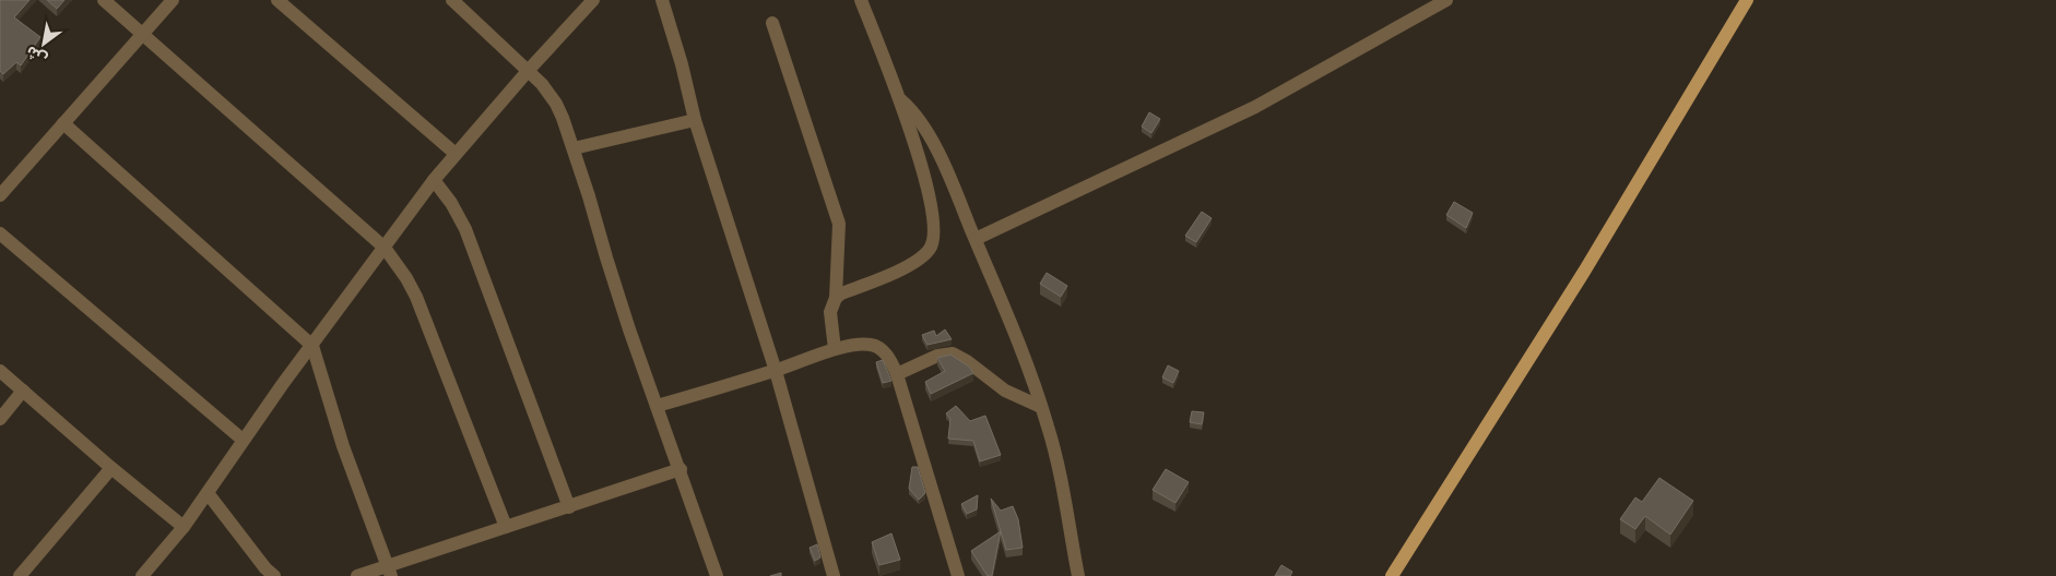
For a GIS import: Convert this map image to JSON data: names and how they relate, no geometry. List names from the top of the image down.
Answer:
{
  "north": "bottom left"
}
